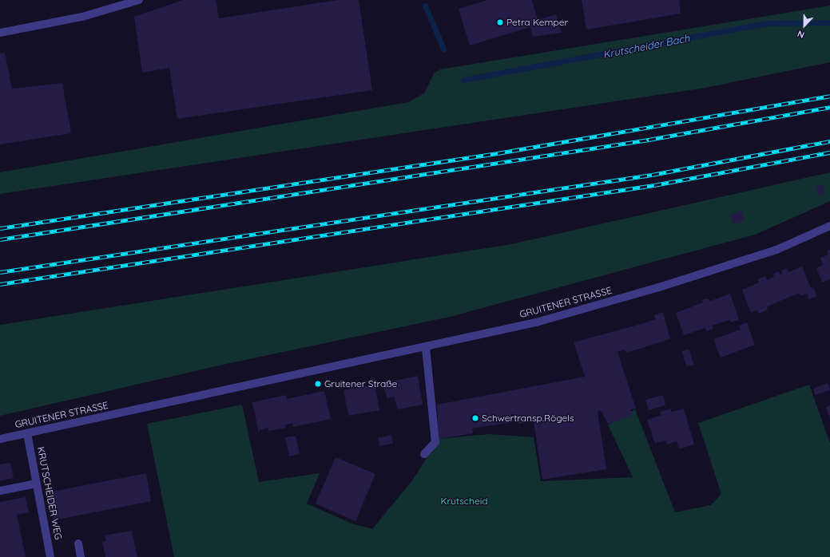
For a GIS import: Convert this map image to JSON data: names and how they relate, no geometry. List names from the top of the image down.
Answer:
{
  "streets": {
    "street": ["GRUITENER STRASSE", "KRUTSCHEIDER WEG"]
  },
  "crossings": [
    ["GRUITENER STRASSE", "KRUTSCHEIDER WEG"]
  ],
  "water": ["Krutscheider Bach"],
  "parks": ["Krutscheid"],
  "places": ["Petra Kemper", "Gruitener Straße", "Schwertransp.Rögels"],
  "north": "bottom"
}
